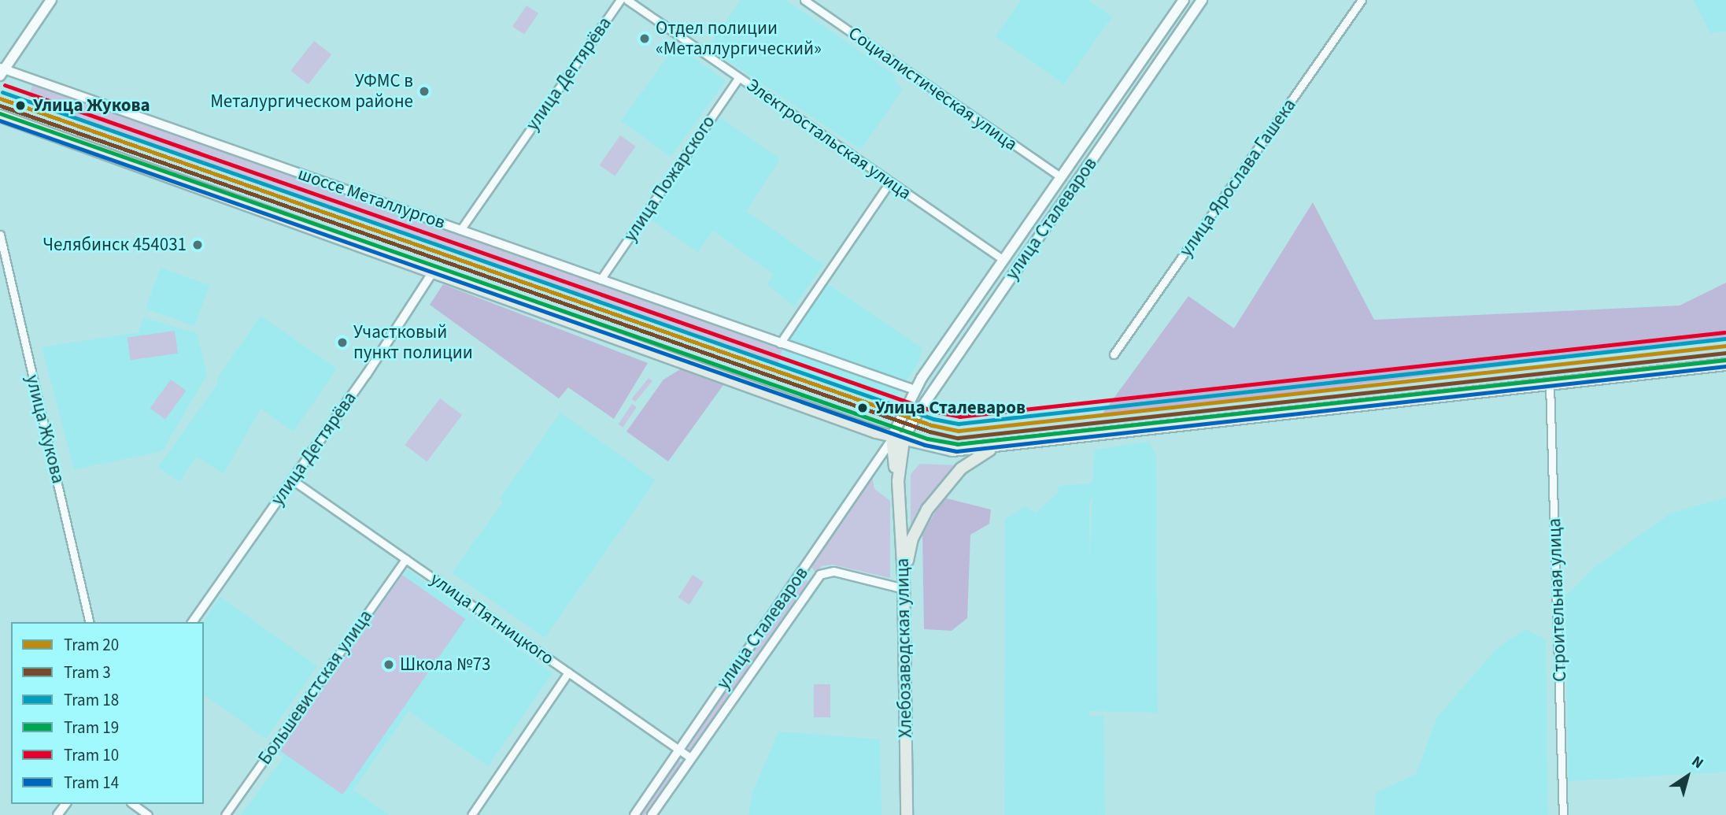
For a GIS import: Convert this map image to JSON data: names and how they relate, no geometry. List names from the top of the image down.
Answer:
{
  "streets": {
    "main road": ["шоссе Металлургов", "улица Сталеваров", "Хлебозаводская улица"],
    "street": [
      "улица Дегтярёва",
      "Социалистическая улица",
      "Электростальская улица",
      "улица Ярослава Гашека",
      "улица Пожарского",
      "улица Жукова",
      "Строительная улица",
      "улица Пятницкого",
      "Большевистская улица"
    ]
  },
  "crossings": [
    ["улица Дегтярёва", "шоссе Металлургов"],
    ["улица Дегтярёва", "улица Пятницкого"],
    ["Социалистическая улица", "улица Сталеваров"],
    ["Электростальская улица", "улица Пожарского"],
    ["Электростальская улица", "улица Сталеваров"],
    ["улица Пожарского", "шоссе Металлургов"],
    ["шоссе Металлургов", "улица Сталеваров"],
    ["улица Сталеваров", "улица Пятницкого"],
    ["улица Сталеваров", "Хлебозаводская улица"],
    ["улица Пятницкого", "Большевистская улица"]
  ],
  "places": [
    "Отдел полиции «Металлургический»",
    "УФМС в Металургическом районе",
    "Улица Жукова",
    "Челябинск 454031",
    "Участковый пункт полиции",
    "Улица Сталеваров",
    "Школа №73"
  ],
  "lines": [
    "tram line 10",
    "tram line 18",
    "tram line 20",
    "tram line 3",
    "tram line 19",
    "tram line 14"
  ],
  "legend": [
    "Tram 20",
    "Tram 3",
    "Tram 18",
    "Tram 19",
    "Tram 10",
    "Tram 14"
  ],
  "north": "top right"
}
